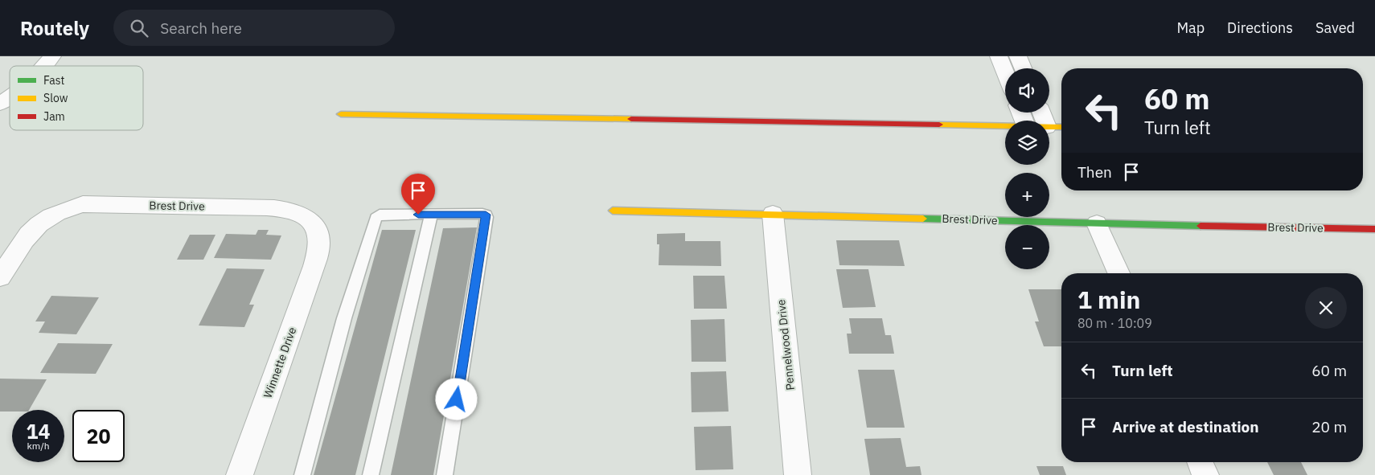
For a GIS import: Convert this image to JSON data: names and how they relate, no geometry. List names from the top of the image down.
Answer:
{
  "streets": {
    "street": ["Brest Drive", "Pennelwood Drive", "Winnette Drive"]
  },
  "crossings": [
    ["Brest Drive", "Pennelwood Drive"],
    ["Brest Drive", "Winnette Drive"]
  ],
  "legend": ["Fast", "Slow", "Jam"],
  "page": {
    "header": "Routely",
    "search": "Search here",
    "nav": ["Map", "Directions", "Saved"],
    "map_buttons": ["+", "−"],
    "turn": ["60 m", "Turn left"],
    "then": "Then",
    "heading": ["1 min", "80 m · 10:09"],
    "list": [
      {
        "name": "Turn left",
        "value": "60 m"
      },
      {
        "name": "Arrive at destination",
        "value": "20 m"
      }
    ],
    "speed": "14 km/h",
    "limit": "20"
  }
}
